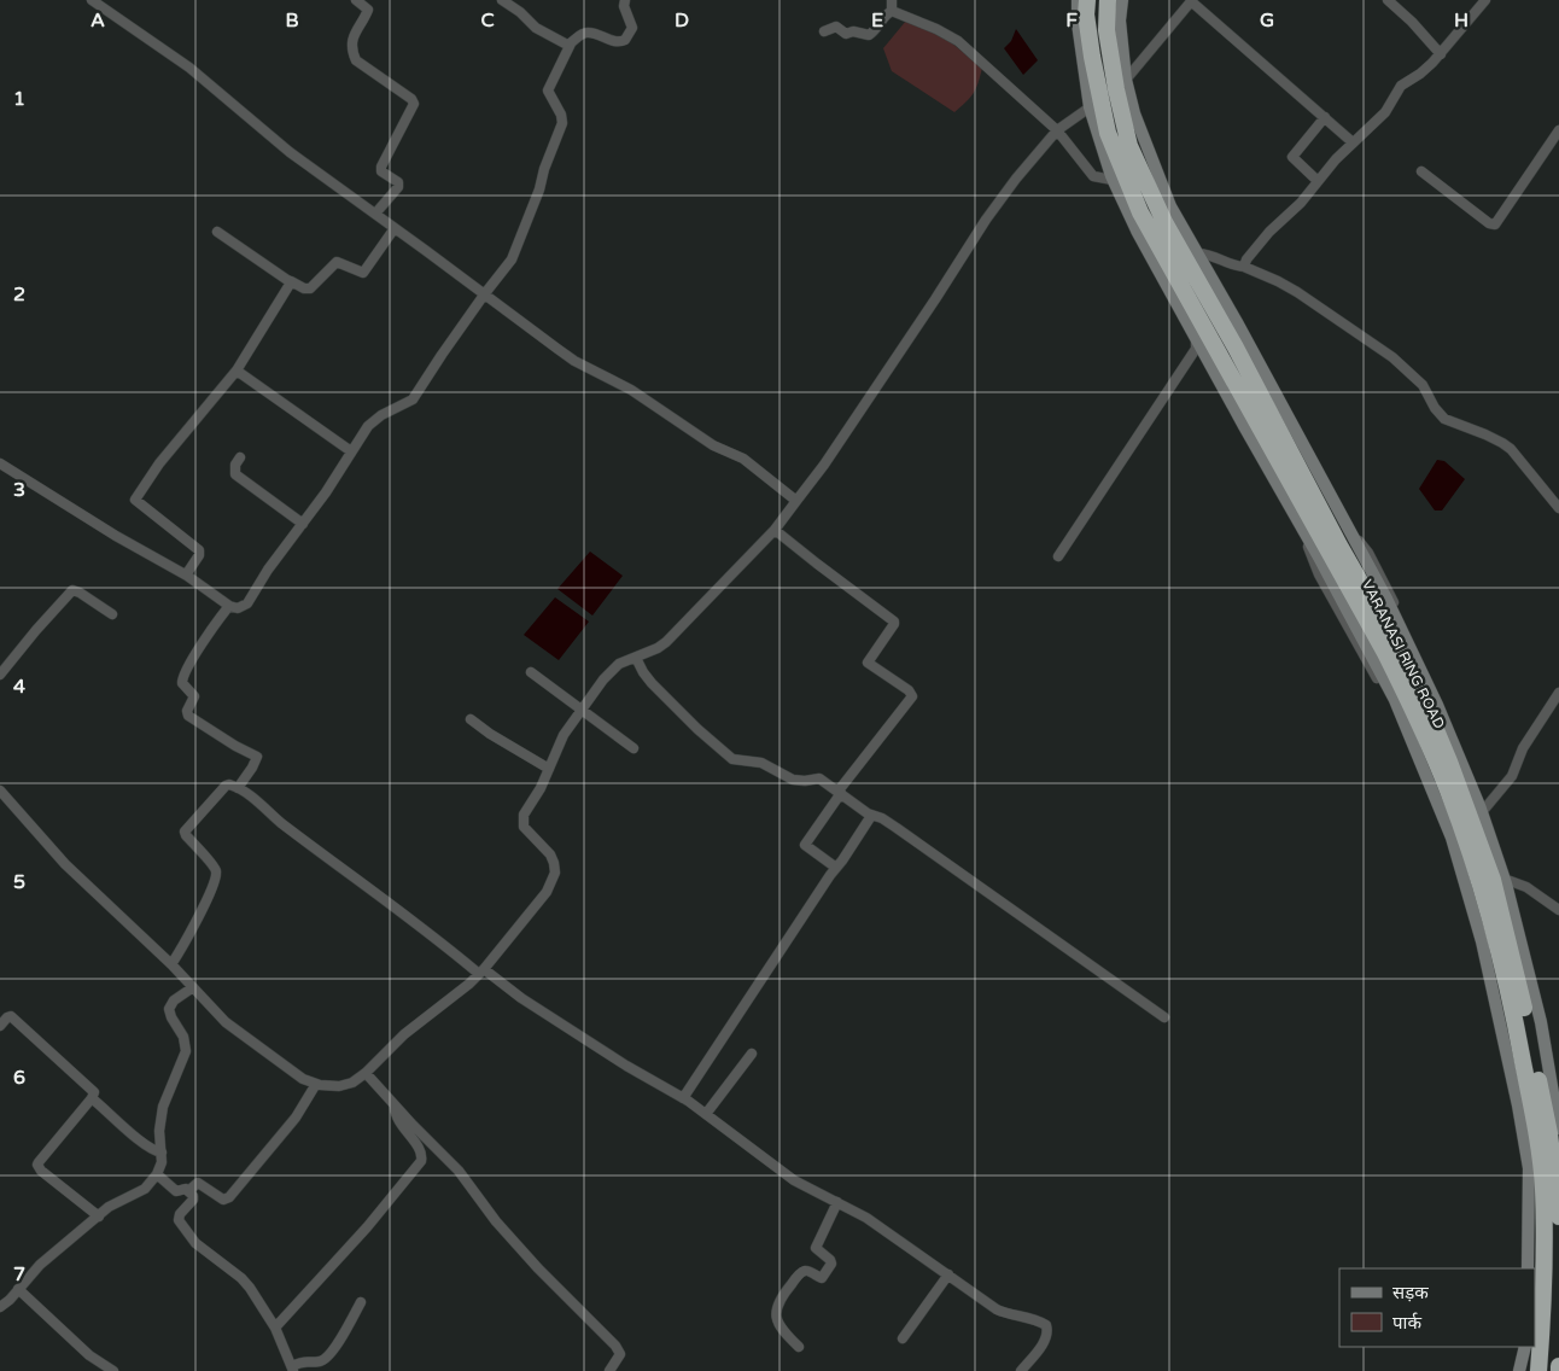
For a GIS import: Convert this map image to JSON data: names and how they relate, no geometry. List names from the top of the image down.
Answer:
{
  "streets": {
    "highway": ["VARANASI RING ROAD"]
  },
  "legend": ["सड़क", "पार्क"],
  "grid": {
    "columns": [
      "A",
      "B",
      "C",
      "D",
      "E",
      "F",
      "G",
      "H"
    ],
    "rows": [
      "1",
      "2",
      "3",
      "4",
      "5",
      "6",
      "7"
    ]
  }
}
